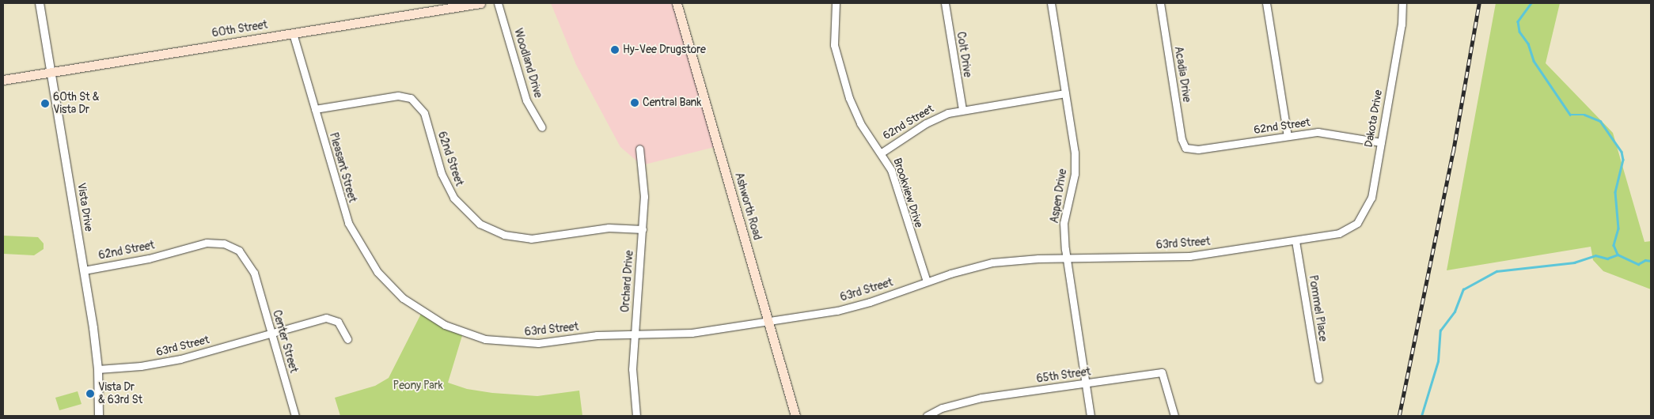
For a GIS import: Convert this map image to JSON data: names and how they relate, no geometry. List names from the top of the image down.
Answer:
{
  "streets": {
    "main road": ["60th Street", "Ashworth Road"],
    "street": [
      "Colt Drive",
      "Woodland Drive",
      "Acadia Drive",
      "Dakota Drive",
      "62nd Street",
      "Pleasant Street",
      "Brookview Drive",
      "Aspen Drive",
      "Vista Drive",
      "63rd Street",
      "Orchard Drive",
      "Pommel Place",
      "Center Street",
      "65th Street"
    ]
  },
  "crossings": [
    ["60th Street", "Pleasant Street"],
    ["60th Street", "Vista Drive"],
    ["Colt Drive", "62nd Street"],
    ["Acadia Drive", "62nd Street"],
    ["Dakota Drive", "62nd Street"],
    ["Dakota Drive", "63rd Street"],
    ["62nd Street", "Pleasant Street"],
    ["62nd Street", "Brookview Drive"],
    ["62nd Street", "Aspen Drive"],
    ["62nd Street", "Vista Drive"],
    ["62nd Street", "Orchard Drive"],
    ["62nd Street", "Center Street"],
    ["Pleasant Street", "63rd Street"],
    ["Brookview Drive", "63rd Street"],
    ["Aspen Drive", "63rd Street"],
    ["Aspen Drive", "65th Street"],
    ["Ashworth Road", "63rd Street"],
    ["Vista Drive", "63rd Street"],
    ["63rd Street", "Orchard Drive"],
    ["63rd Street", "Pommel Place"],
    ["63rd Street", "Center Street"]
  ],
  "parks": ["Peony Park"],
  "places": [
    "Hy-Vee Drugstore",
    "Central Bank",
    "60th St & Vista Dr",
    "Vista Dr & 63rd St"
  ]
}
